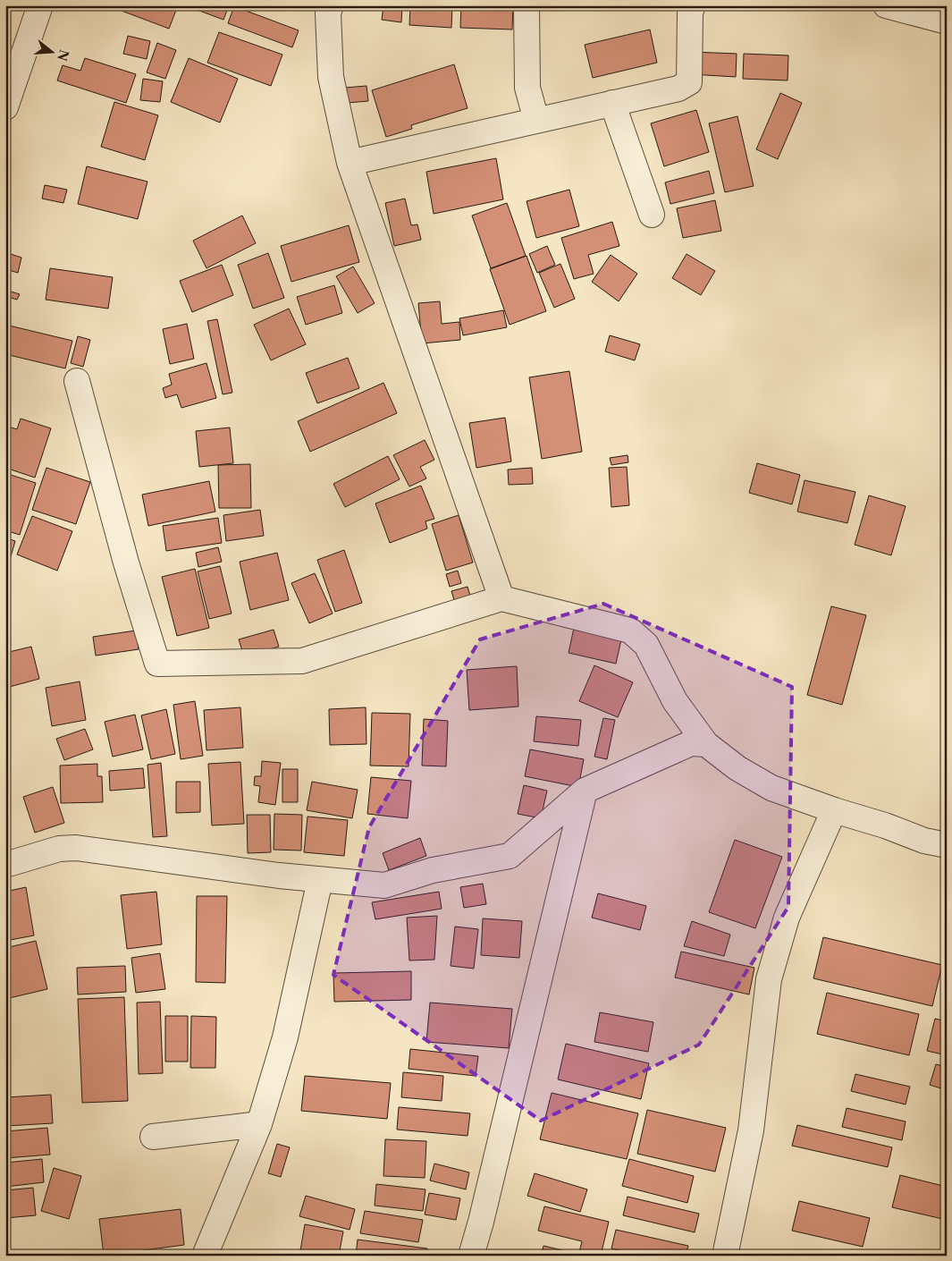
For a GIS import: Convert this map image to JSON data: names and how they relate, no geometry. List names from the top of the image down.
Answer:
{
  "north": "right"
}
